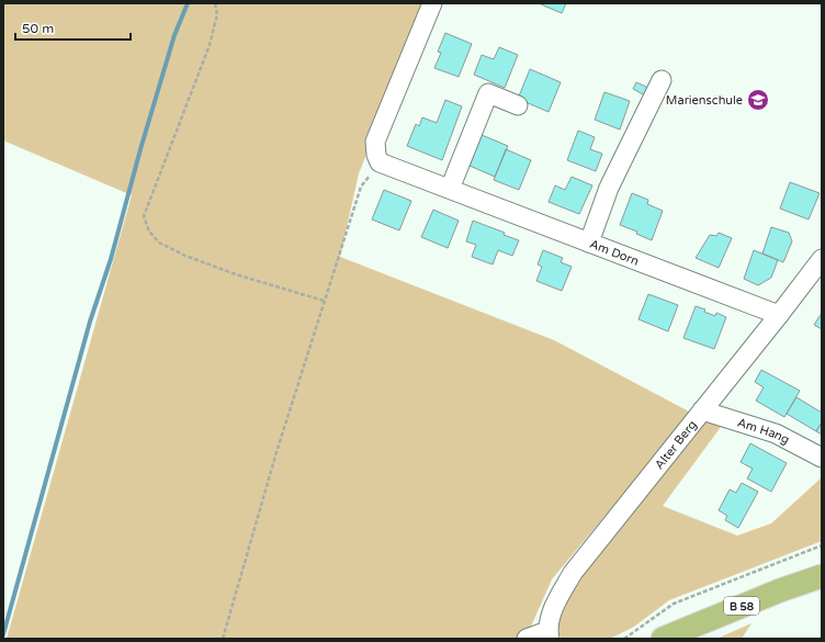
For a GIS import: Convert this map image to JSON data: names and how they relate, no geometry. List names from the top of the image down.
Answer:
{
  "streets": {
    "main road": ["B 58"],
    "street": ["Am Dorn", "Am Hang", "Alter Berg"]
  },
  "crossings": [
    ["Am Dorn", "Alter Berg"],
    ["Am Hang", "Alter Berg"]
  ],
  "places": {
    "school or university": ["Marienschule"]
  },
  "scale_bar": "50 m"
}
